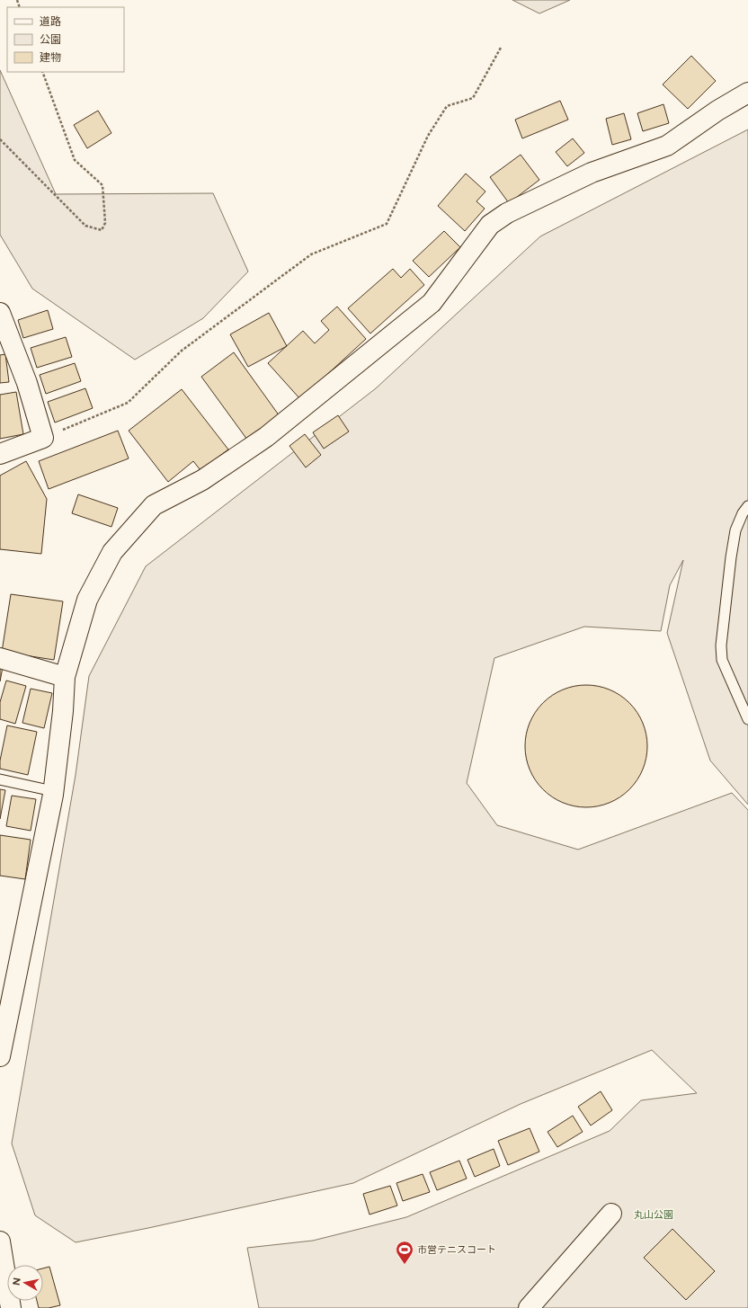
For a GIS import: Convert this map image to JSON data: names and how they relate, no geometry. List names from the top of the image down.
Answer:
{
  "parks": ["丸山公園"],
  "places": {
    "sports": ["市営テニスコート"]
  },
  "legend": ["道路", "公園", "建物"],
  "north": "left"
}
